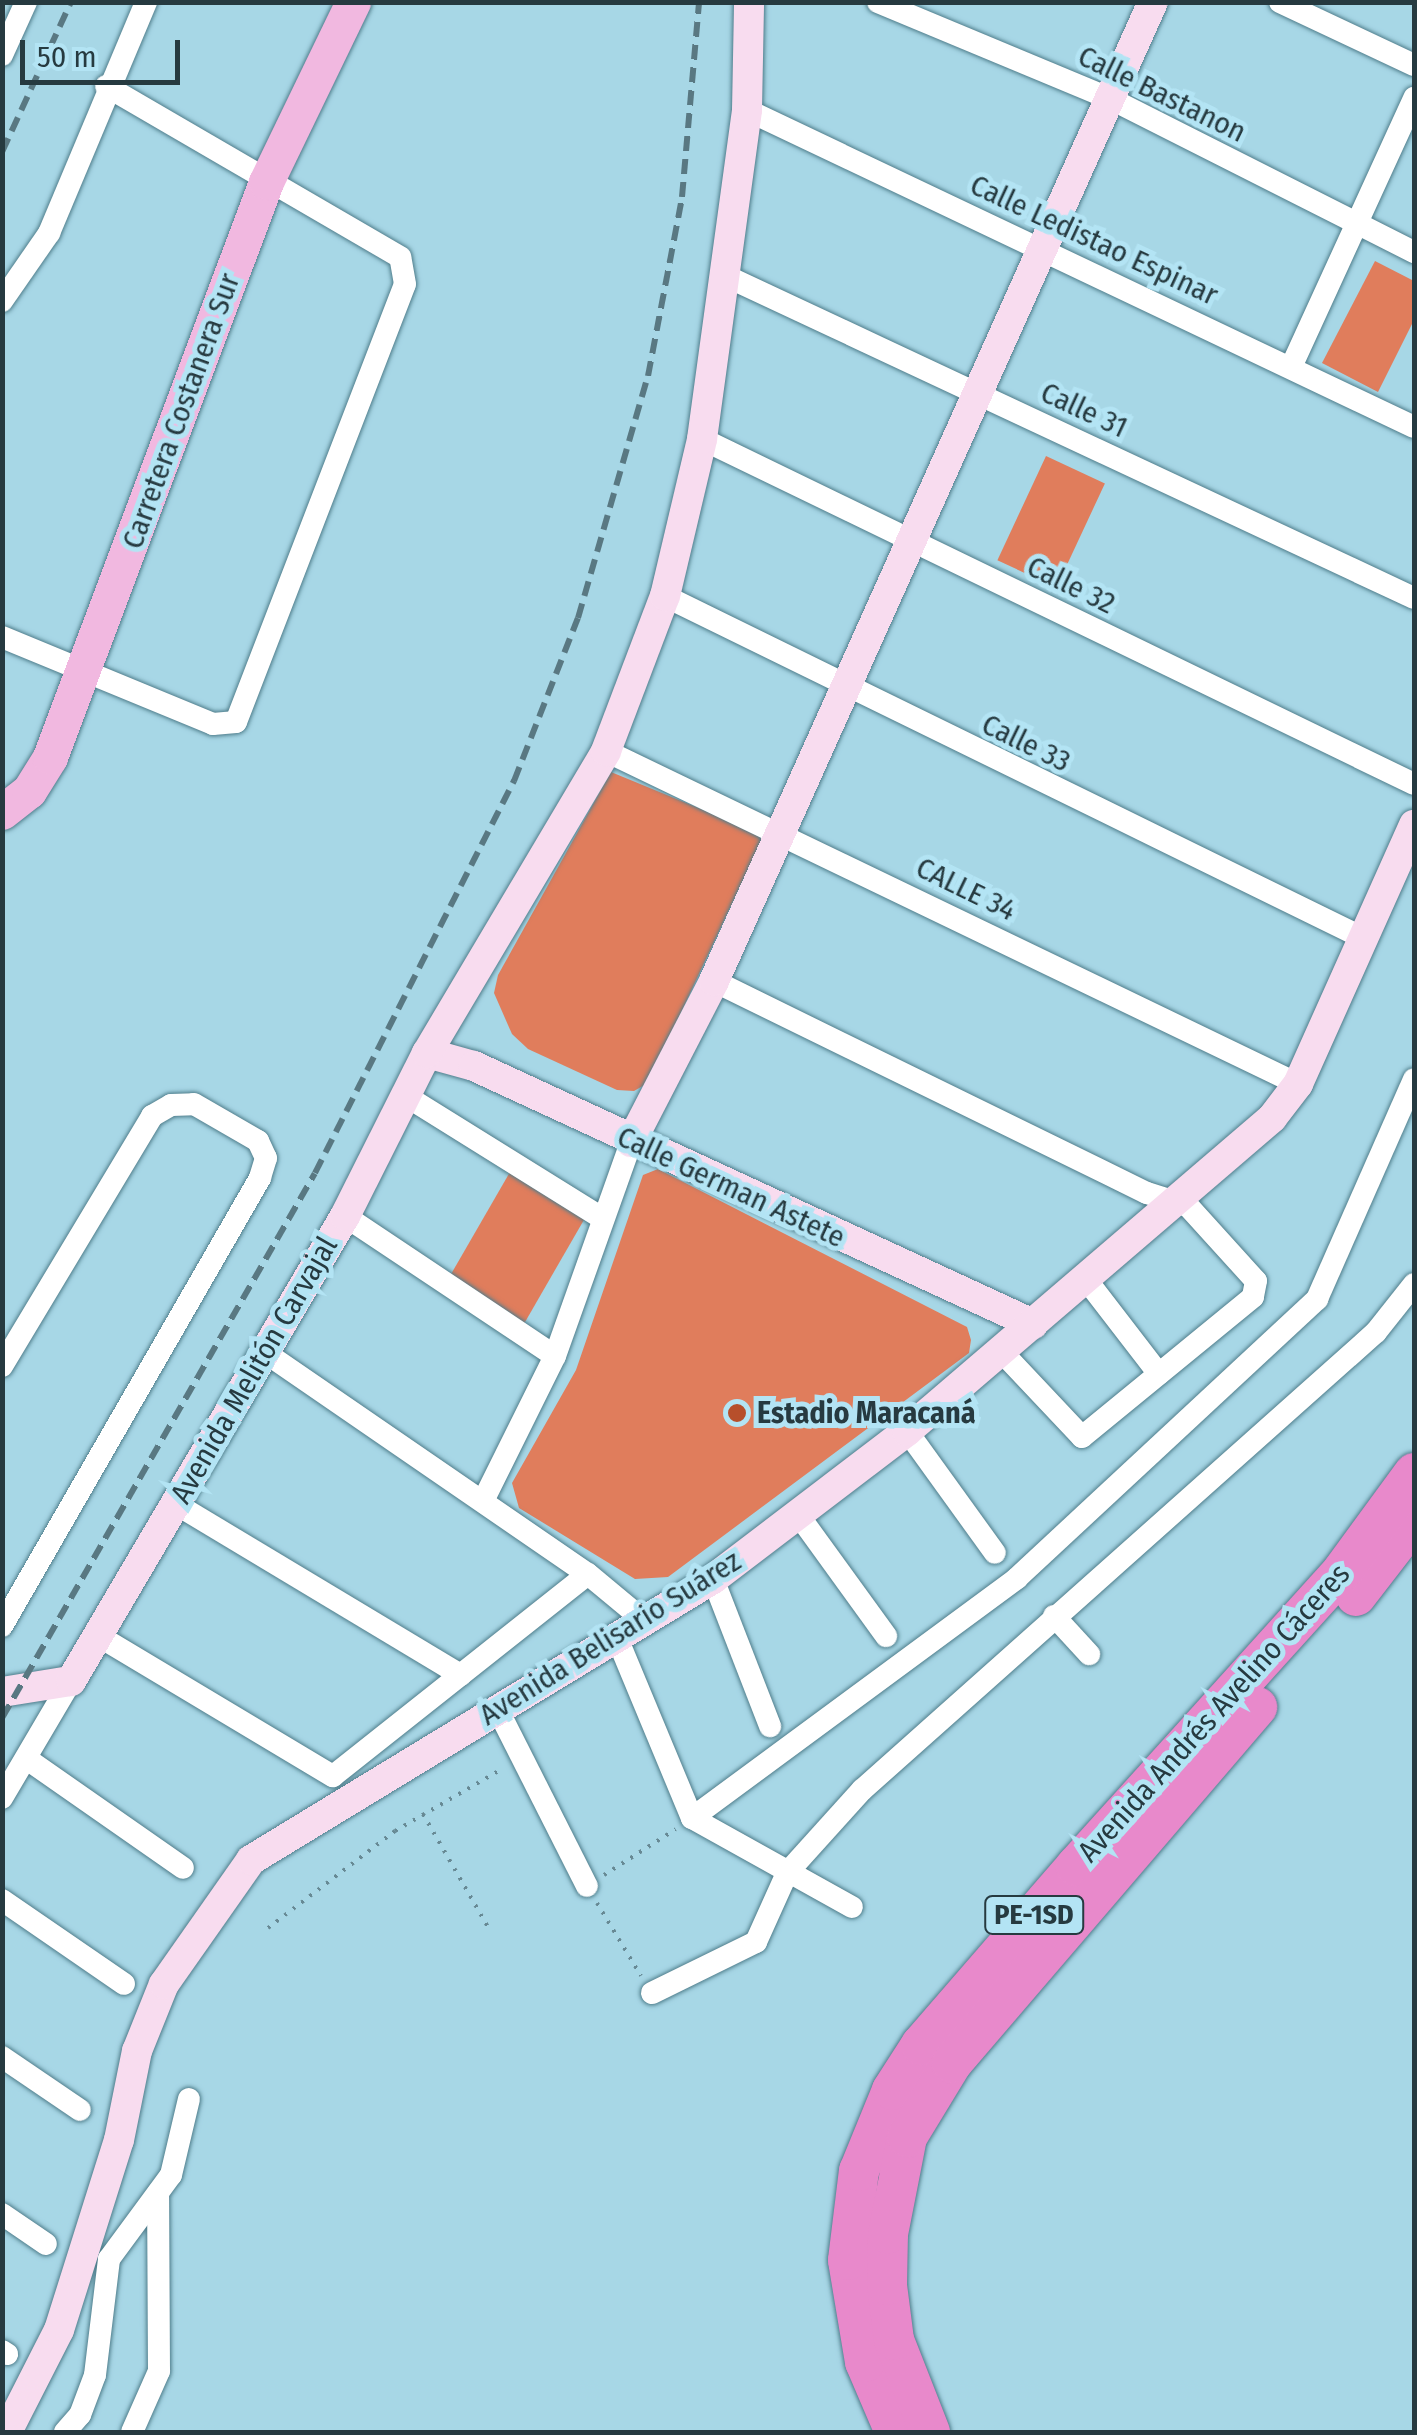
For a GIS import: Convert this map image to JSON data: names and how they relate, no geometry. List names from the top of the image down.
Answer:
{
  "streets": {
    "highway": ["Avenida Andrés Avelino Cáceres", "PE-1SD"],
    "main road": ["Carretera Costanera Sur"],
    "street": [
      "Calle Bastanon",
      "Calle Ledistao Espinar",
      "Calle 31",
      "Calle 32",
      "Calle 33",
      "CALLE 34",
      "Calle German Astete",
      "Avenida Melitón Carvajal",
      "Avenida Belisario Suárez"
    ]
  },
  "crossings": [
    ["Calle Ledistao Espinar", "Avenida Melitón Carvajal"],
    ["Calle 31", "Avenida Melitón Carvajal"],
    ["Calle 32", "Avenida Melitón Carvajal"],
    ["Calle 33", "Avenida Melitón Carvajal"],
    ["Calle 33", "Avenida Belisario Suárez"],
    ["CALLE 34", "Avenida Melitón Carvajal"],
    ["CALLE 34", "Avenida Belisario Suárez"],
    ["Calle German Astete", "Avenida Melitón Carvajal"],
    ["Calle German Astete", "Avenida Belisario Suárez"]
  ],
  "places": ["Estadio Maracaná"],
  "scale_bar": "50 m"
}
